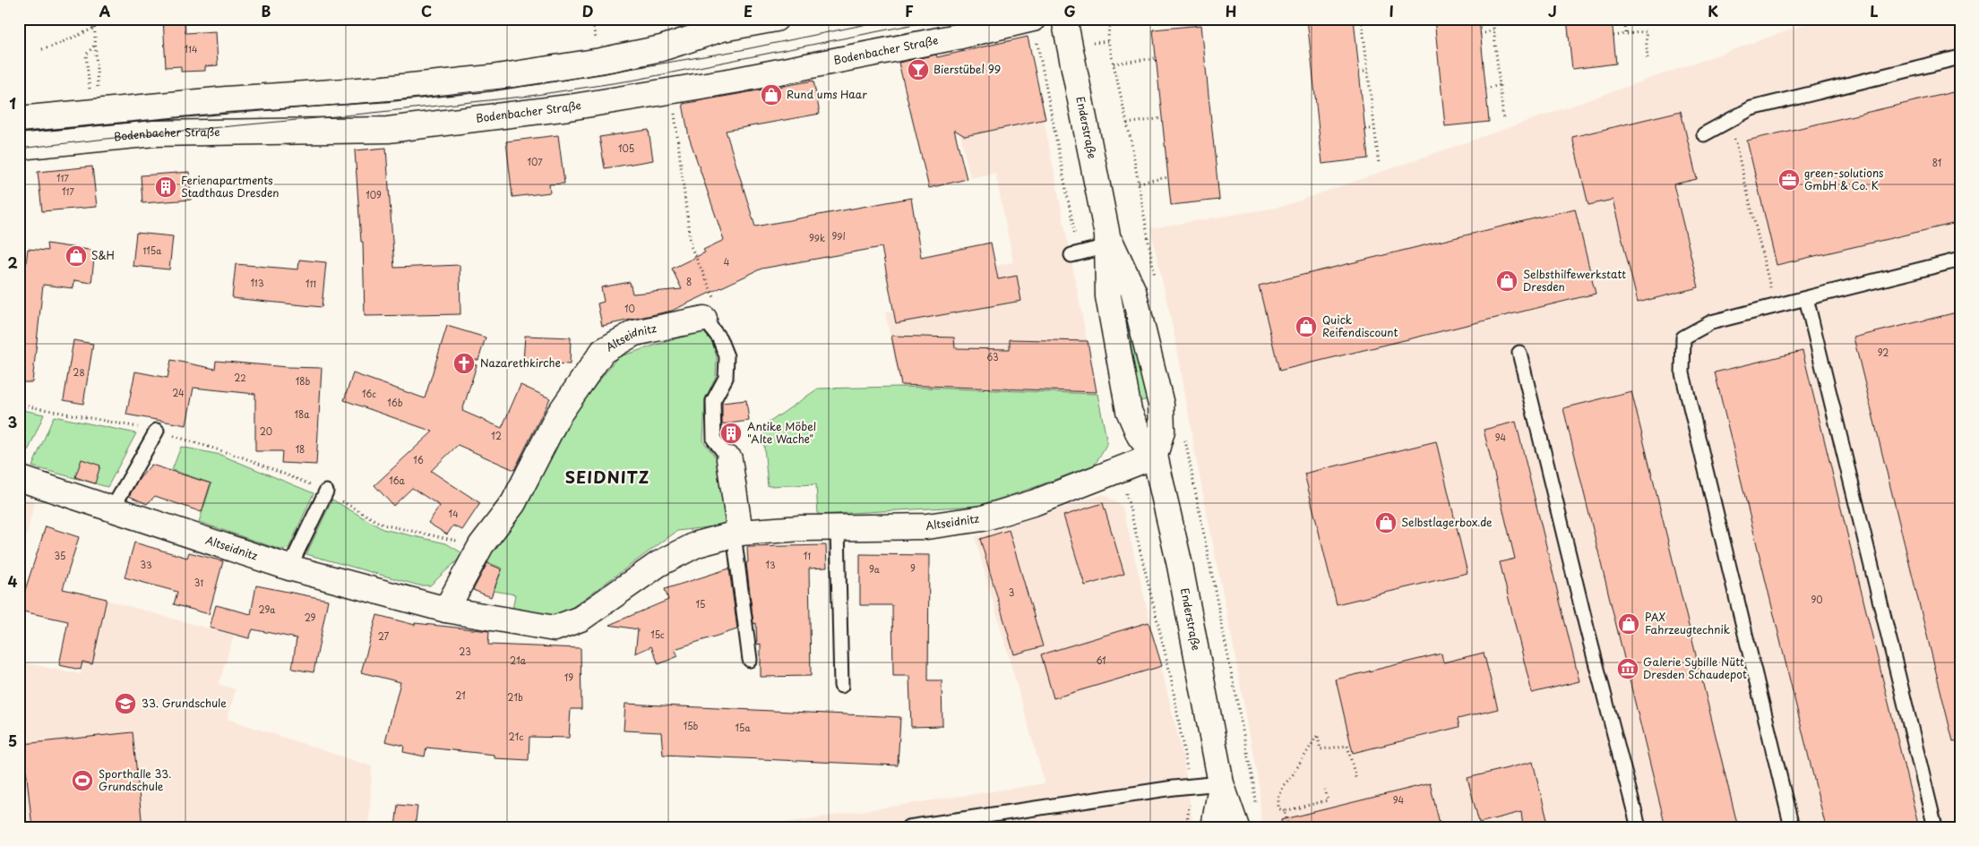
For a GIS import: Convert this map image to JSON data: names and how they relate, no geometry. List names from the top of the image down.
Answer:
{
  "streets": {
    "street": ["Bodenbacher Straße", "Enderstraße", "Altseidnitz"]
  },
  "crossings": [
    ["Enderstraße", "Altseidnitz"]
  ],
  "districts": ["SEIDNITZ"],
  "places": {
    "bar": ["Bierstübel 99"],
    "shop": [
      "Rund ums Haar",
      "S&H",
      "Selbsthilfewerkstatt Dresden",
      "Quick Reifendiscount",
      "Selbstlagerbox.de",
      "PAX Fahrzeugtechnik"
    ],
    "office": ["green-solutions GmbH & Co. K"],
    "building": ["Ferienapartments Stadthaus Dresden", "Antike Möbel \"Alte Wache\""],
    "church": ["Nazarethkirche"],
    "museum": ["Galerie Sybille Nütt Dresden Schaudepot"],
    "school or university": ["33. Grundschule"],
    "sports": ["Sporthalle 33. Grundschule"]
  },
  "house_numbers": [
    "114",
    "105",
    "107",
    "81",
    "117",
    "117",
    "109",
    "99l",
    "99k",
    "115a",
    "4",
    "8",
    "113",
    "111",
    "10",
    "92",
    "63",
    "28",
    "22",
    "18b",
    "24",
    "16c",
    "16b",
    "18a",
    "20",
    "12",
    "94",
    "18",
    "16",
    "16a",
    "14",
    "35",
    "11",
    "33",
    "13",
    "9",
    "9a",
    "31",
    "3",
    "90",
    "15",
    "29a",
    "29",
    "15c",
    "27",
    "23",
    "21a",
    "61",
    "19",
    "21",
    "21b",
    "15b",
    "15a",
    "21c",
    "94"
  ],
  "grid": {
    "columns": [
      "A",
      "B",
      "C",
      "D",
      "E",
      "F",
      "G",
      "H",
      "I",
      "J",
      "K",
      "L"
    ],
    "rows": [
      "1",
      "2",
      "3",
      "4",
      "5"
    ]
  }
}
